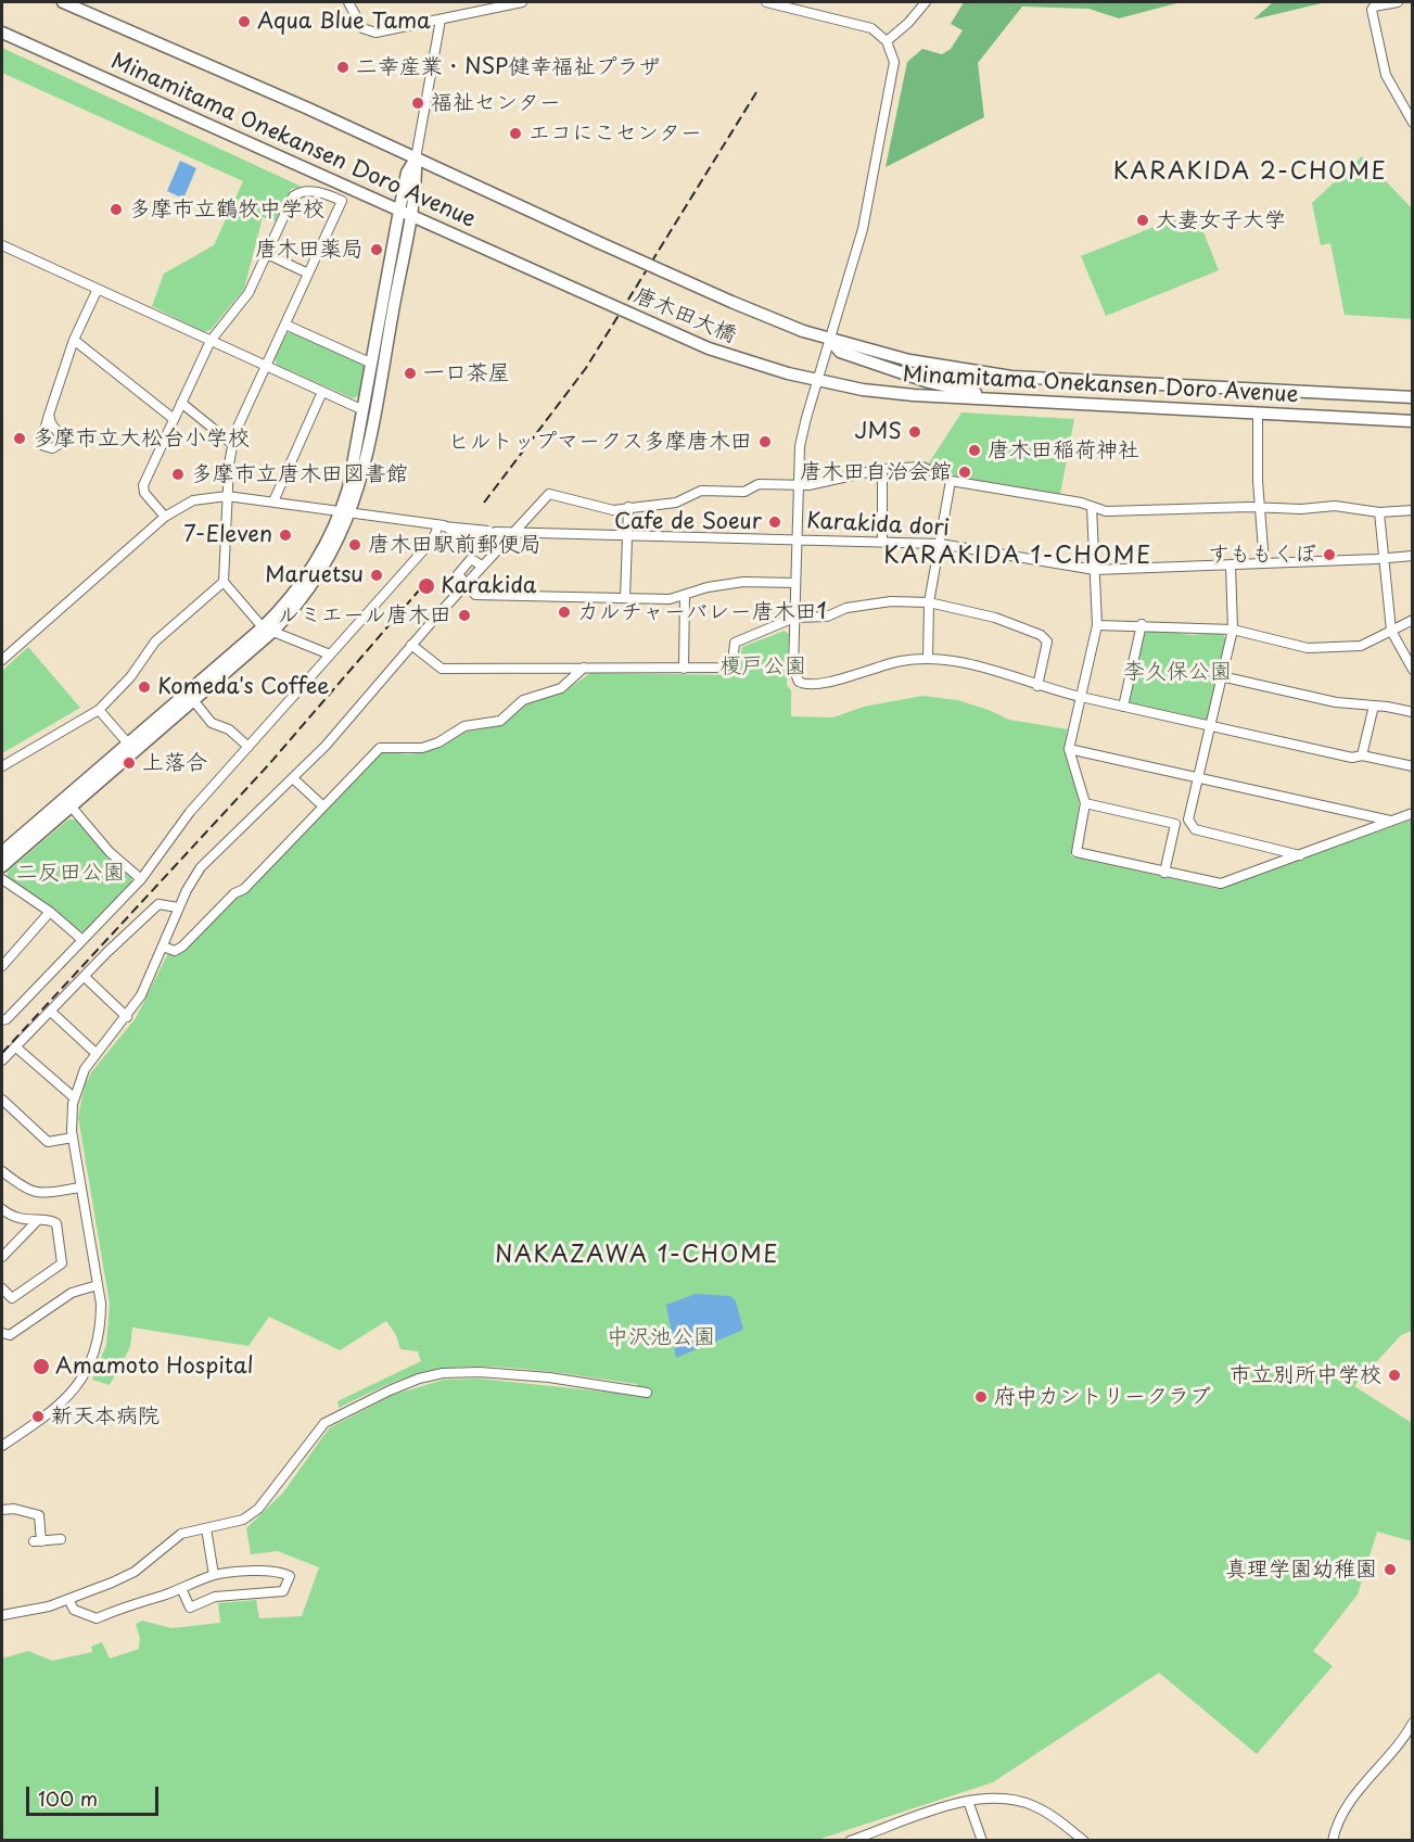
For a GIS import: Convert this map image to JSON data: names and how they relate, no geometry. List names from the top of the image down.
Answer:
{
  "streets": {
    "main road": ["Minamitama Onekansen Doro Avenue", "唐木田大橋"],
    "street": ["Karakida dori"]
  },
  "crossings": [
    ["Minamitama Onekansen Doro Avenue", "唐木田大橋"]
  ],
  "districts": ["KARAKIDA 2-CHOME", "KARAKIDA 1-CHOME", "NAKAZAWA 1-CHOME"],
  "parks": [
    "榎戸公園",
    "李久保公園",
    "二反田公園",
    "中沢池公園"
  ],
  "places": [
    "Aqua Blue Tama",
    "二幸産業・NSP健幸福祉プラザ",
    "福祉センター",
    "エコにこセンター",
    "多摩市立鶴牧中学校",
    "大妻女子大学",
    "唐木田薬局",
    "一口茶屋",
    "JMS",
    "多摩市立大松台小学校",
    "ヒルトップマークス多摩唐木田",
    "唐木田稲荷神社",
    "唐木田自治会館",
    "多摩市立唐木田図書館",
    "Cafe de Soeur",
    "7-Eleven",
    "唐木田駅前郵便局",
    "すももくぼ",
    "Maruetsu",
    "Karakida",
    "カルチャーバレー唐木田1",
    "ルミエール唐木田",
    "Komeda's Coffee",
    "上落合",
    "Amamoto Hospital",
    "市立別所中学校",
    "府中カントリークラブ",
    "新天本病院",
    "真理学園幼稚園"
  ],
  "scale_bar": "100 m"
}
